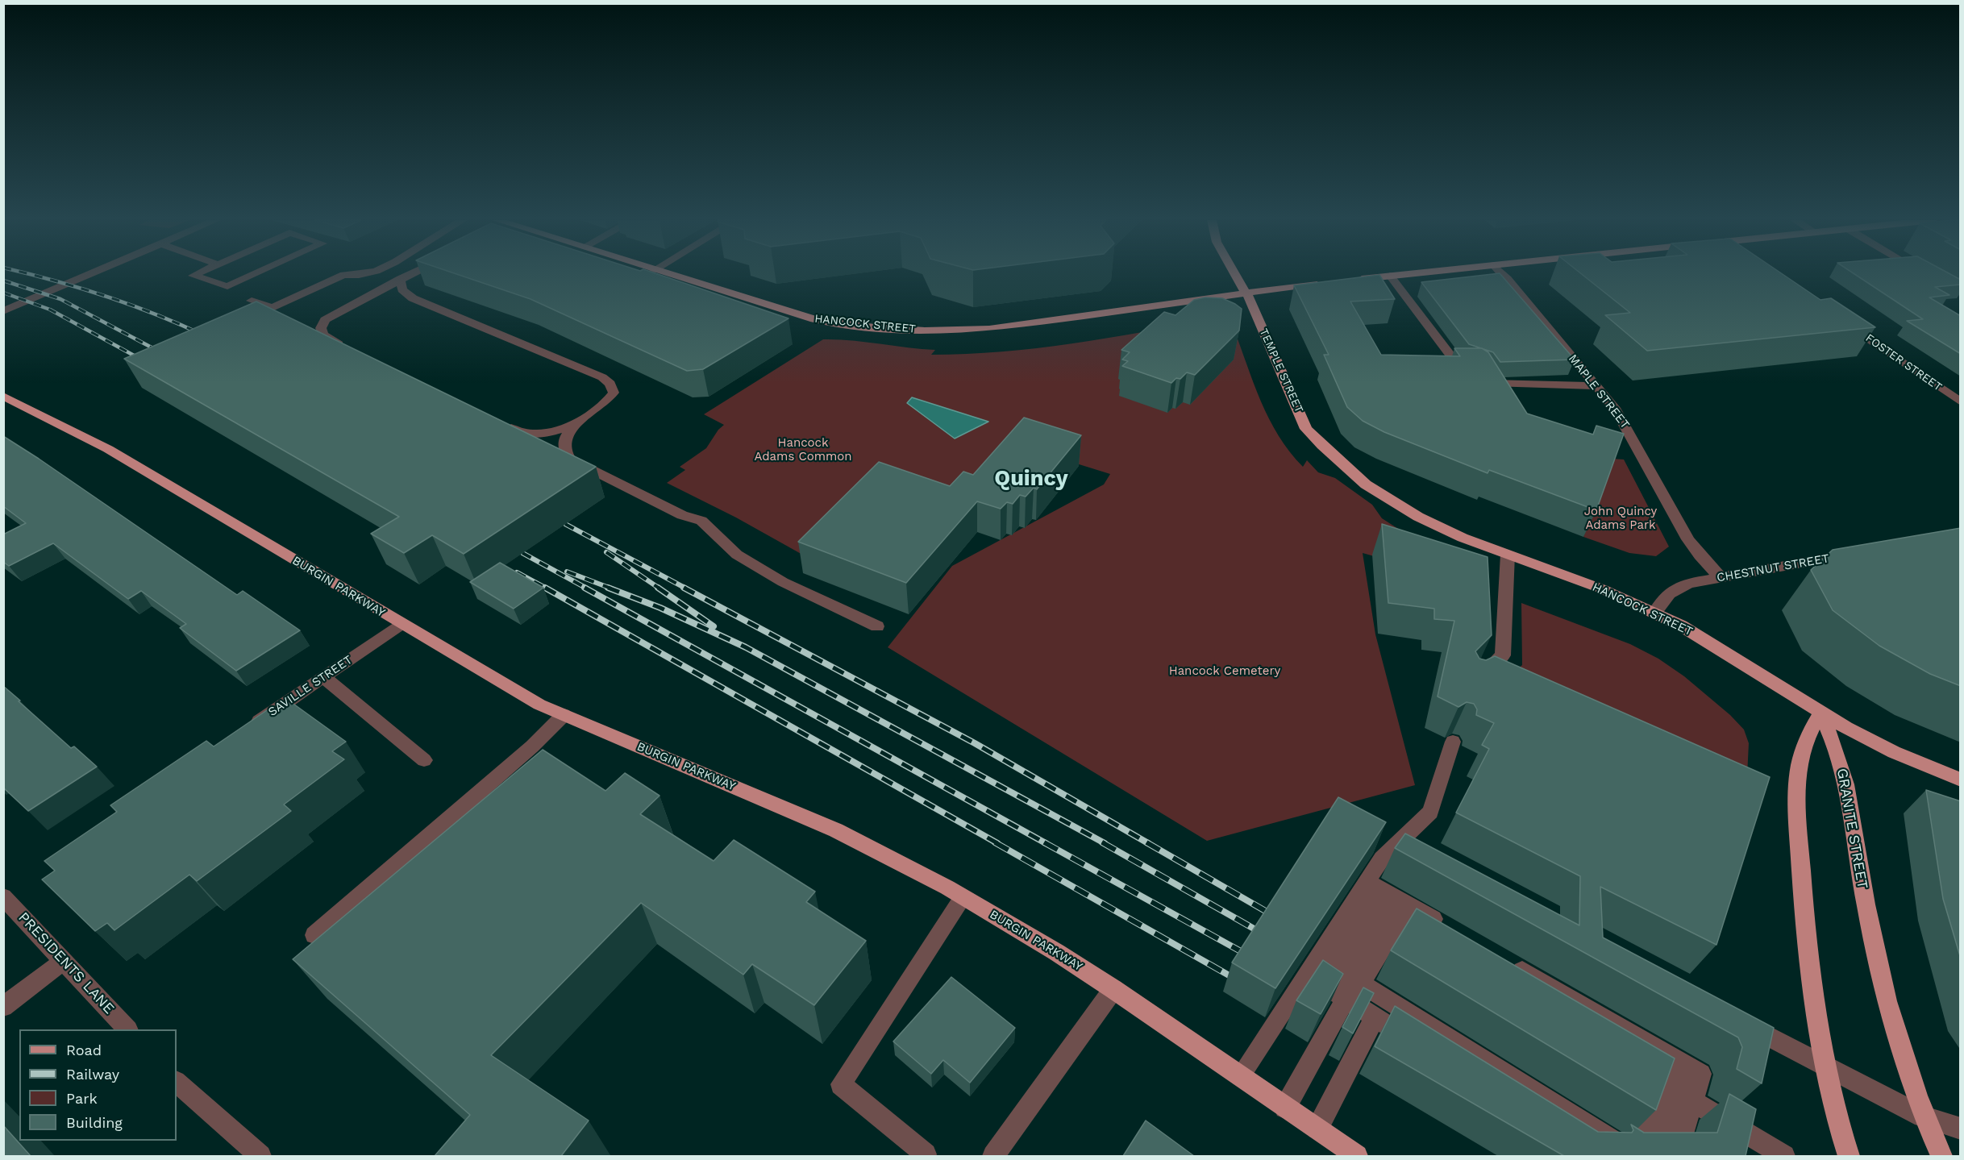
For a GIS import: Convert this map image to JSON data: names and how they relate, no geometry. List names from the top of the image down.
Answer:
{
  "streets": {
    "main road": [
      "HANCOCK STREET",
      "TEMPLE STREET",
      "BURGIN PARKWAY",
      "GRANITE STREET"
    ],
    "street": [
      "FOSTER STREET",
      "MAPLE STREET",
      "CHESTNUT STREET",
      "SAVILLE STREET",
      "PRESIDENTS LANE"
    ]
  },
  "crossings": [
    ["HANCOCK STREET", "TEMPLE STREET"],
    ["HANCOCK STREET", "CHESTNUT STREET"],
    ["HANCOCK STREET", "GRANITE STREET"],
    ["MAPLE STREET", "CHESTNUT STREET"],
    ["BURGIN PARKWAY", "SAVILLE STREET"]
  ],
  "districts": ["Quincy"],
  "parks": ["Hancock Adams Common", "John Quincy Adams Park", "Hancock Cemetery"],
  "legend": [
    "Road",
    "Railway",
    "Park",
    "Building"
  ]
}
